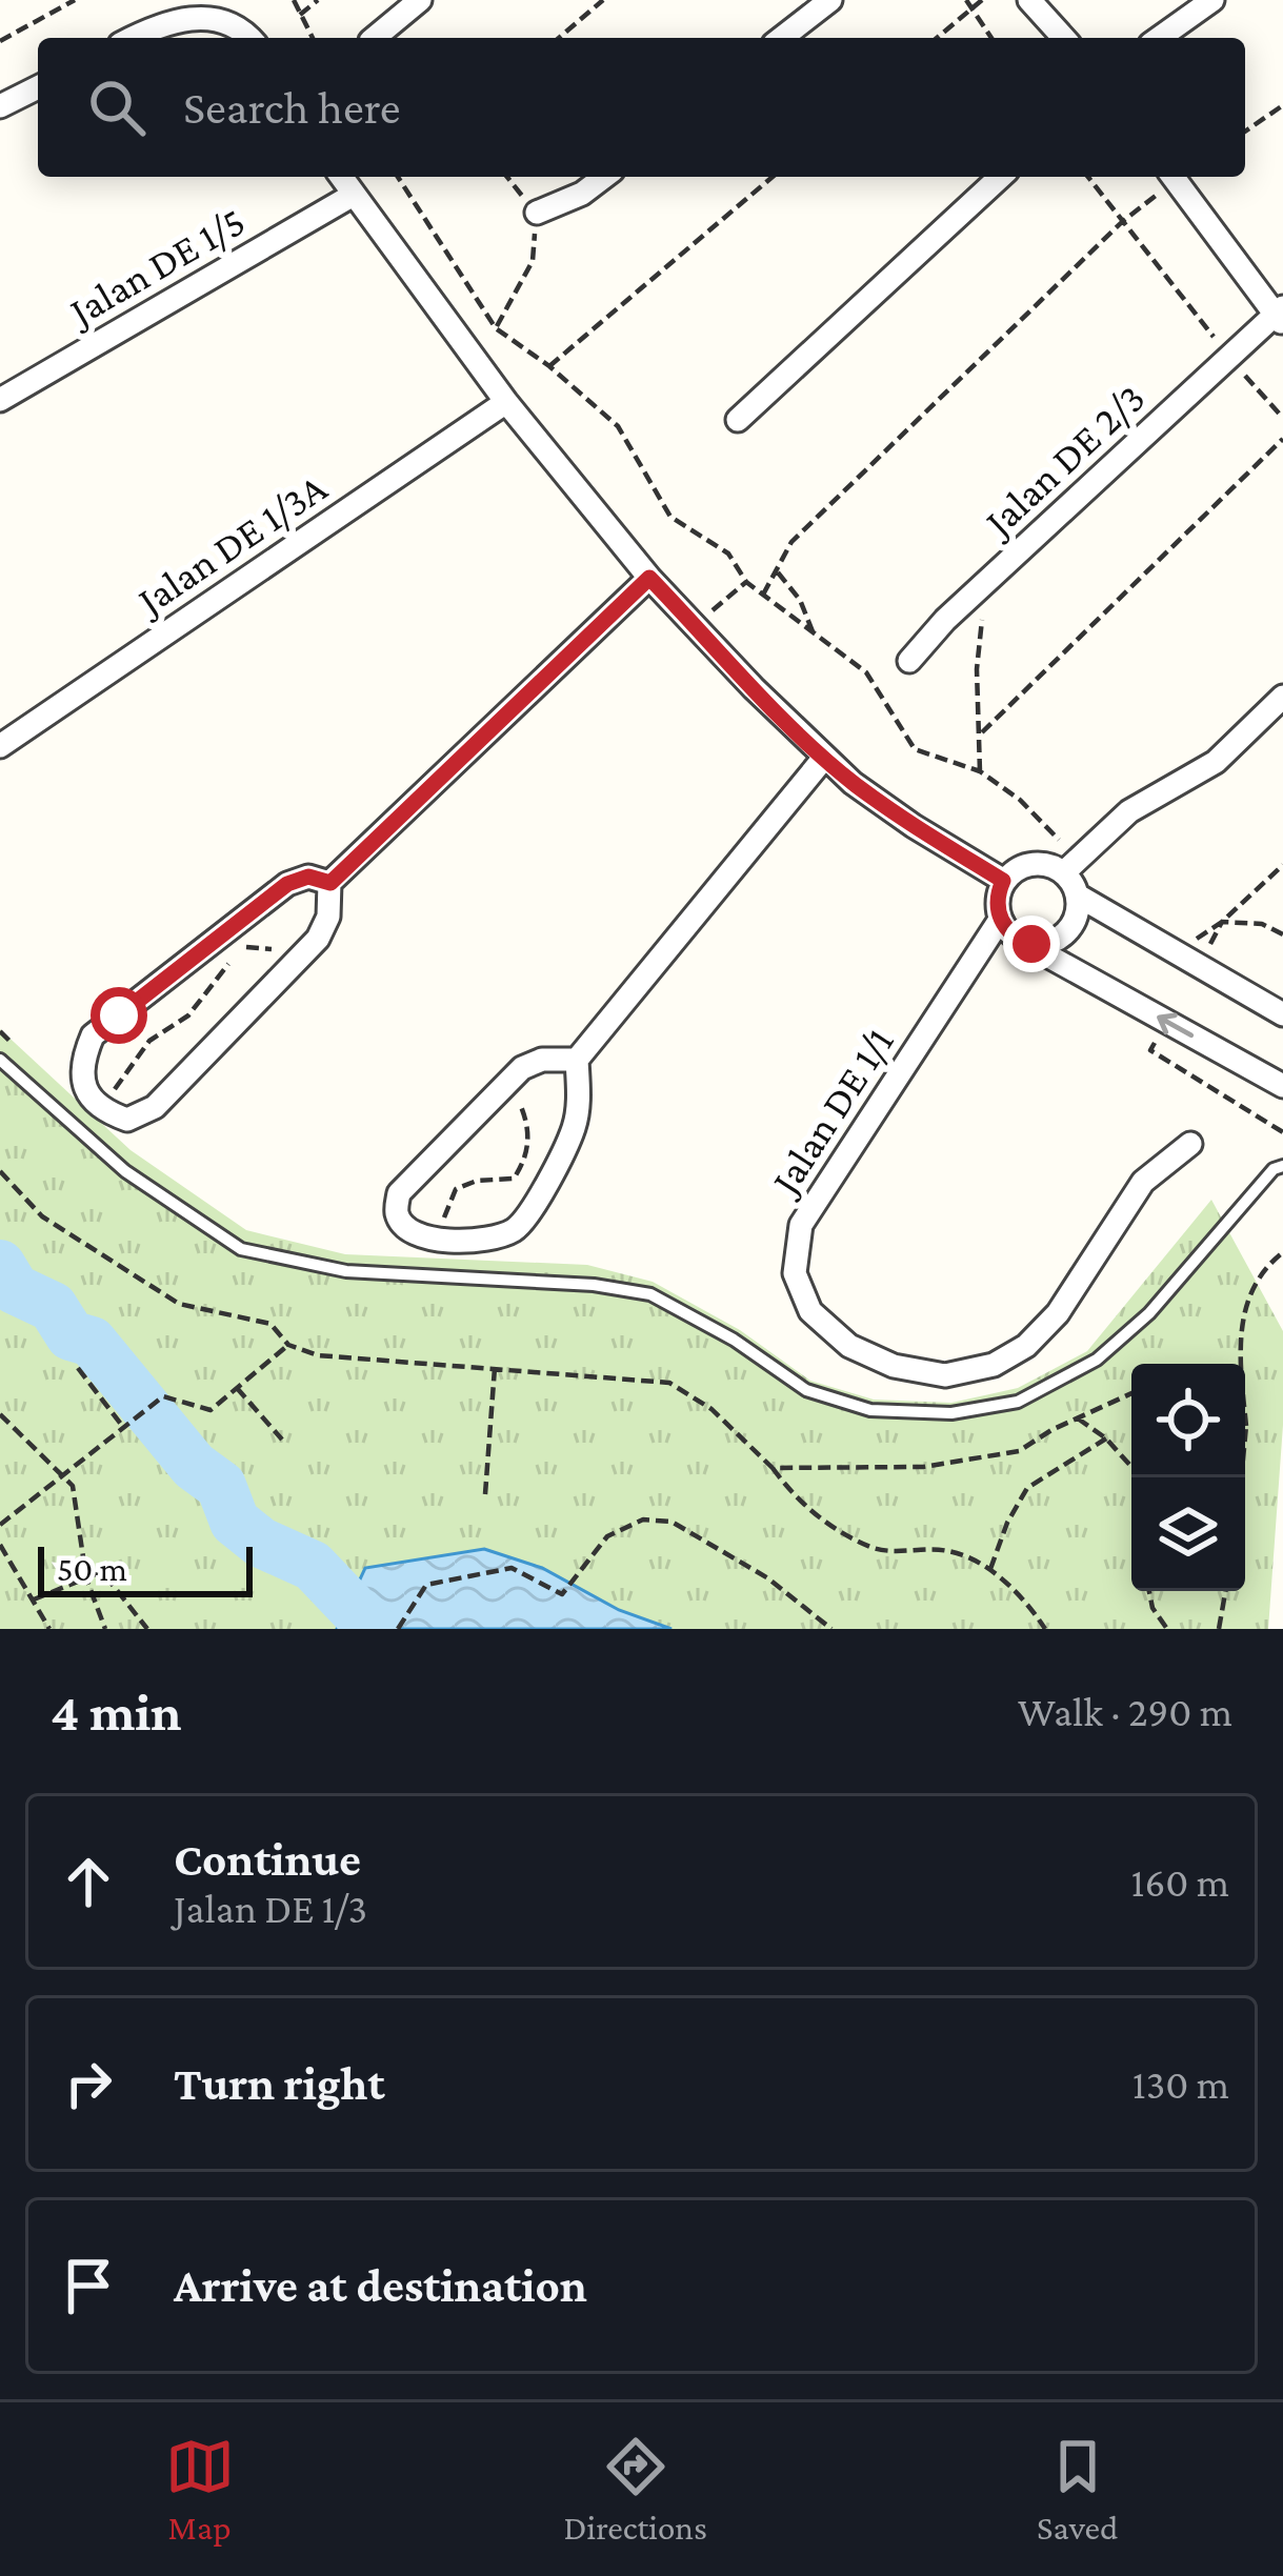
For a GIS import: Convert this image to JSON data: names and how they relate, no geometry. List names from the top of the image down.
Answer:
{
  "streets": {
    "street": [
      "Jalan DE 1/5",
      "Jalan DE 2/3",
      "Jalan DE 1/3A",
      "Jalan DE 1/1"
    ]
  },
  "scale_bar": "50 m",
  "page": {
    "search": "Search here",
    "scale": "50 m",
    "heading": ["4 min", "Walk · 290 m"],
    "list": [
      ["Continue", "Jalan DE 1/3", "160 m"],
      ["Turn right", "130 m"],
      "Arrive at destination"
    ],
    "nav": ["Map", "Directions", "Saved"]
  }
}
